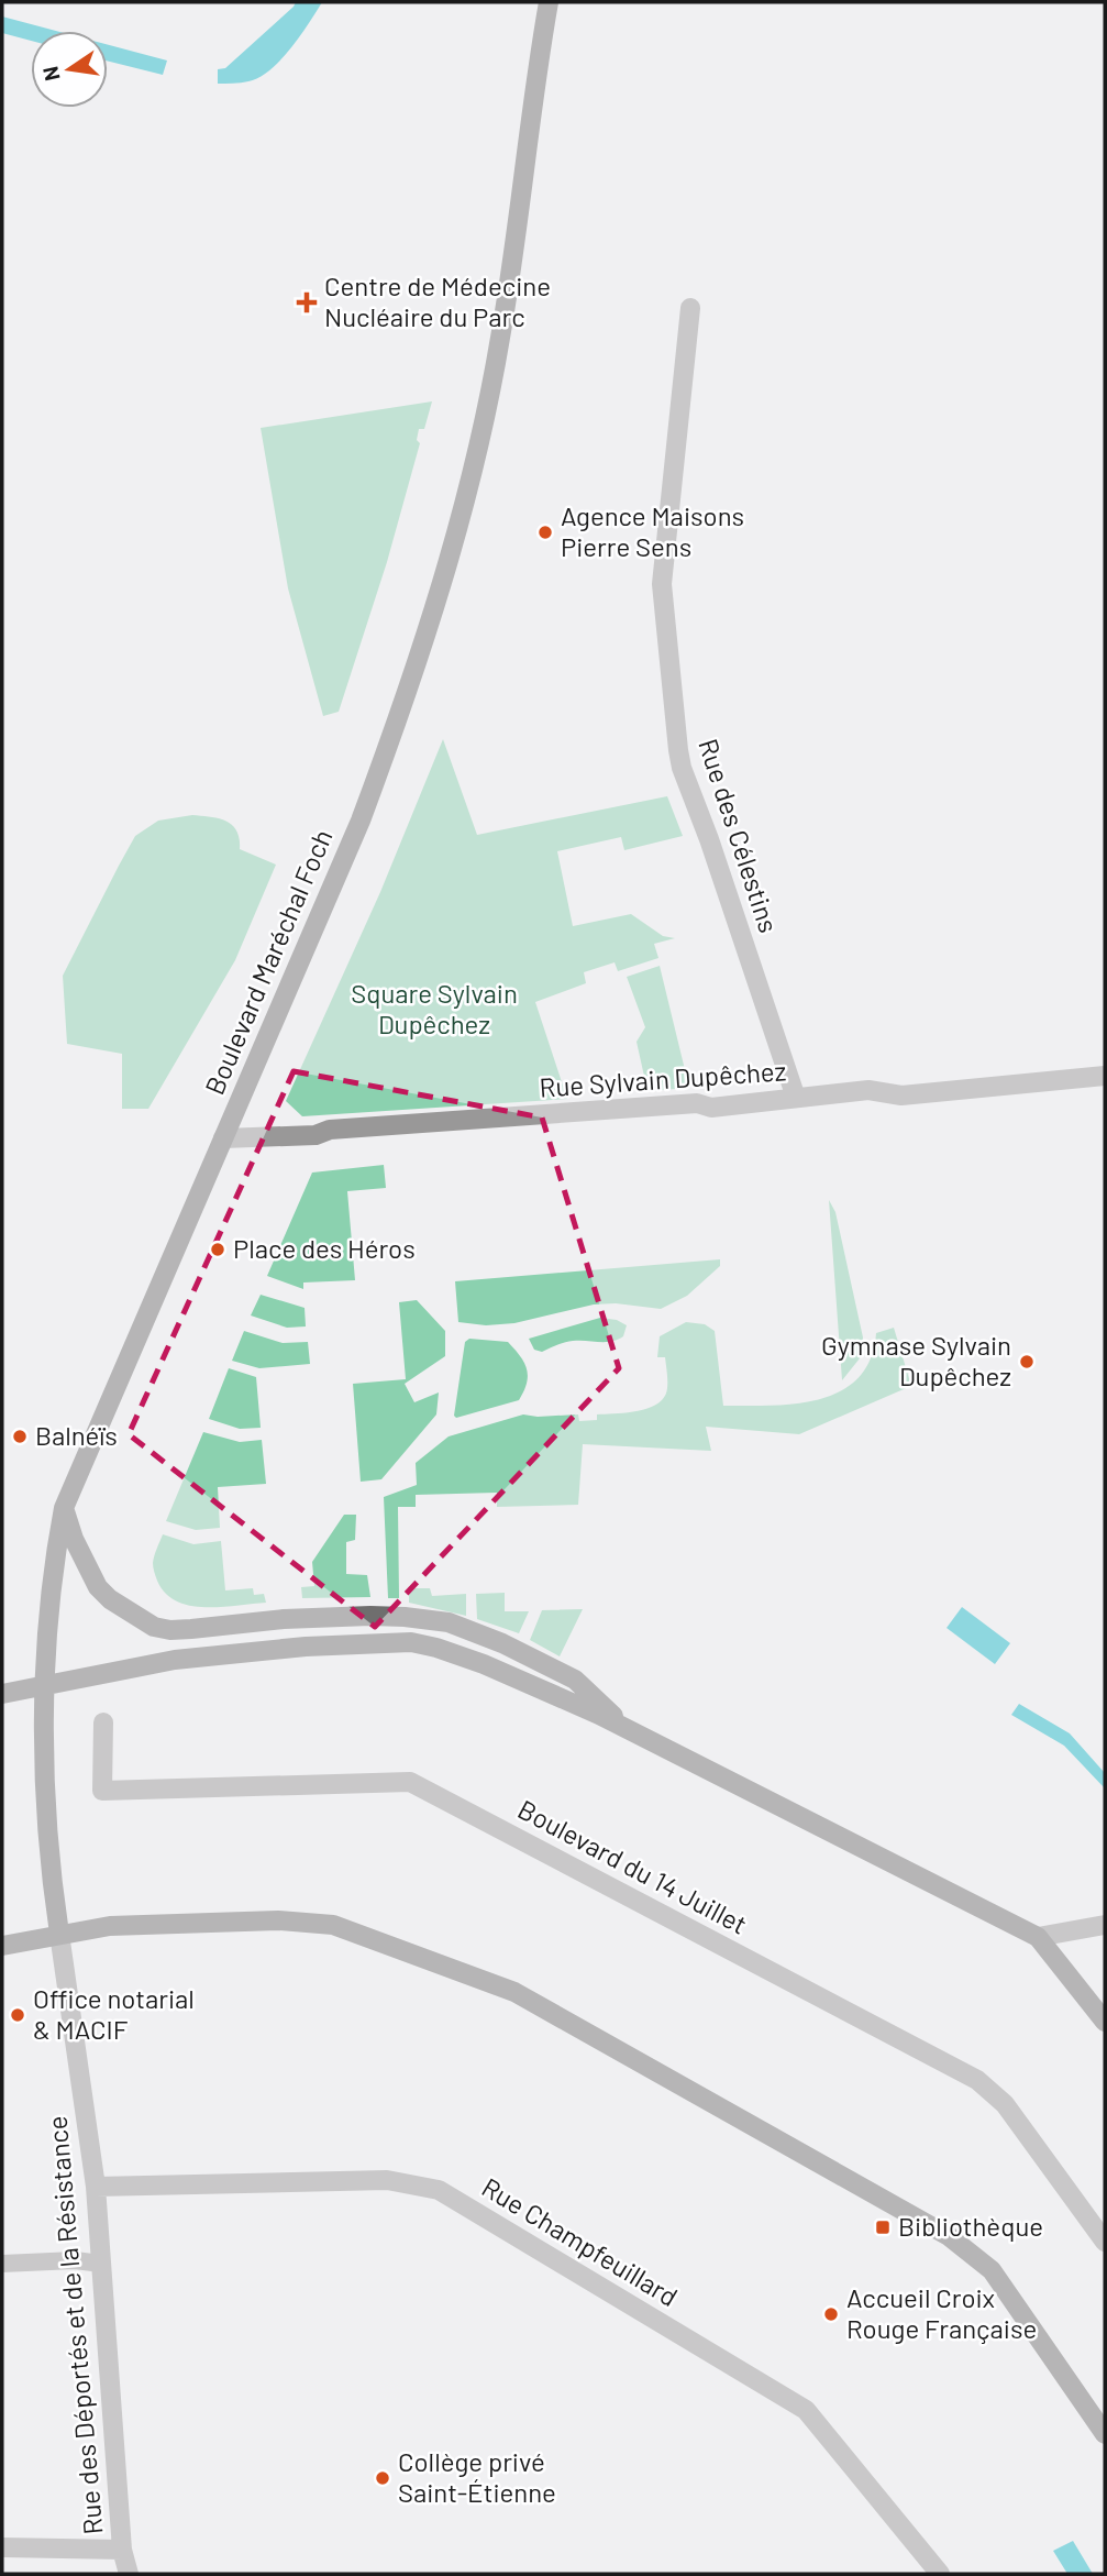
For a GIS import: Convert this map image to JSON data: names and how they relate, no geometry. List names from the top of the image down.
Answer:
{
  "streets": {
    "main road": ["Boulevard Maréchal Foch"],
    "street": [
      "Rue des Célestins",
      "Rue Sylvain Dupêchez",
      "Boulevard du 14 Juillet",
      "Rue Champfeuillard",
      "Rue des Déportés et de la Résistance"
    ]
  },
  "crossings": [
    ["Rue des Célestins", "Rue Sylvain Dupêchez"],
    ["Boulevard Maréchal Foch", "Rue Sylvain Dupêchez"],
    ["Boulevard Maréchal Foch", "Rue des Déportés et de la Résistance"],
    ["Rue Champfeuillard", "Rue des Déportés et de la Résistance"]
  ],
  "parks": ["Square Sylvain Dupêchez"],
  "places": {
    "health": ["Centre de Médecine Nucléaire du Parc"],
    "other": [
      "Agence Maisons Pierre Sens",
      "Place des Héros",
      "Gymnase Sylvain Dupêchez",
      "Balnéïs",
      "Office notarial & MACIF",
      "Accueil Croix Rouge Française",
      "Collège privé Saint-Étienne"
    ],
    "transit": ["Bibliothèque"]
  },
  "north": "left"
}
